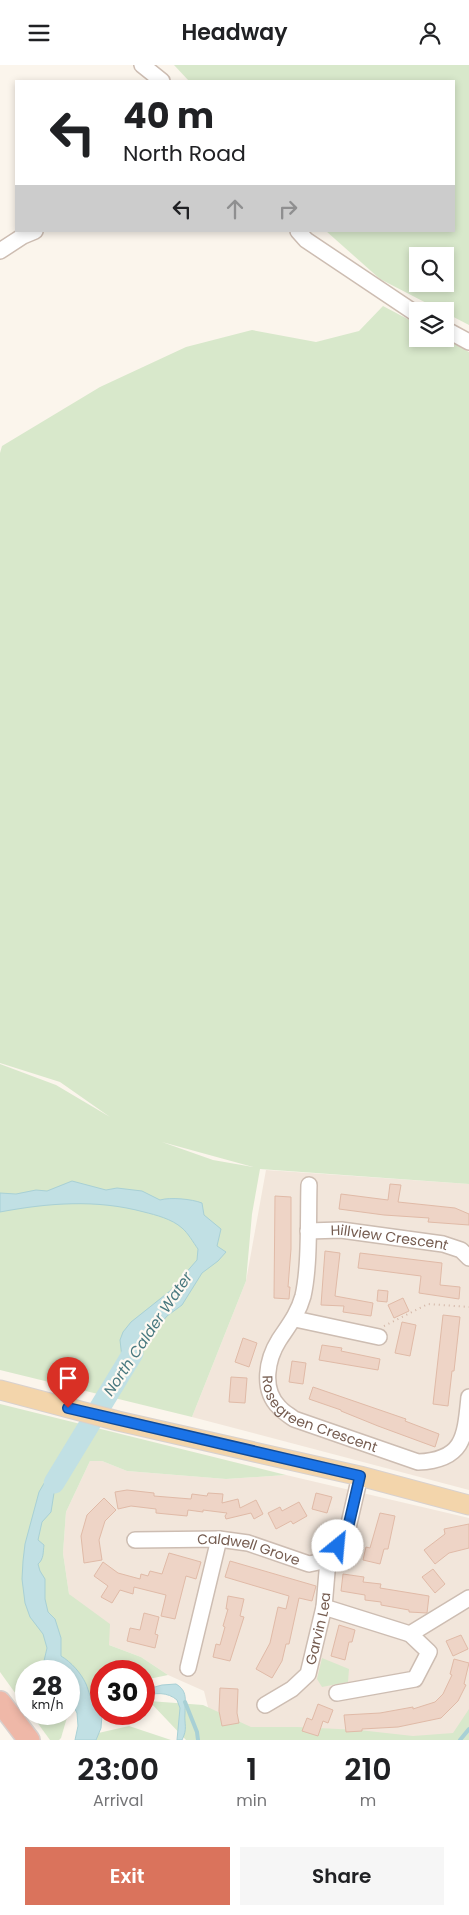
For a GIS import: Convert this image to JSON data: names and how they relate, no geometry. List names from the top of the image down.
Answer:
{
  "streets": {
    "street": [
      "Hillview Crescent",
      "Rosegreen Crescent",
      "Caldwell Grove",
      "Garvin Lea"
    ]
  },
  "crossings": [
    ["Hillview Crescent", "Rosegreen Crescent"],
    ["Caldwell Grove", "Garvin Lea"]
  ],
  "water": ["North Calder Water"],
  "page": {
    "header": "Headway",
    "turn": ["40 m", "North Road"],
    "speed": "28 km/h",
    "limit": "30",
    "eta": [
      "23:00",
      "Arrival",
      "1",
      "min",
      "210",
      "m"
    ],
    "buttons": ["Exit", "Share"]
  }
}
